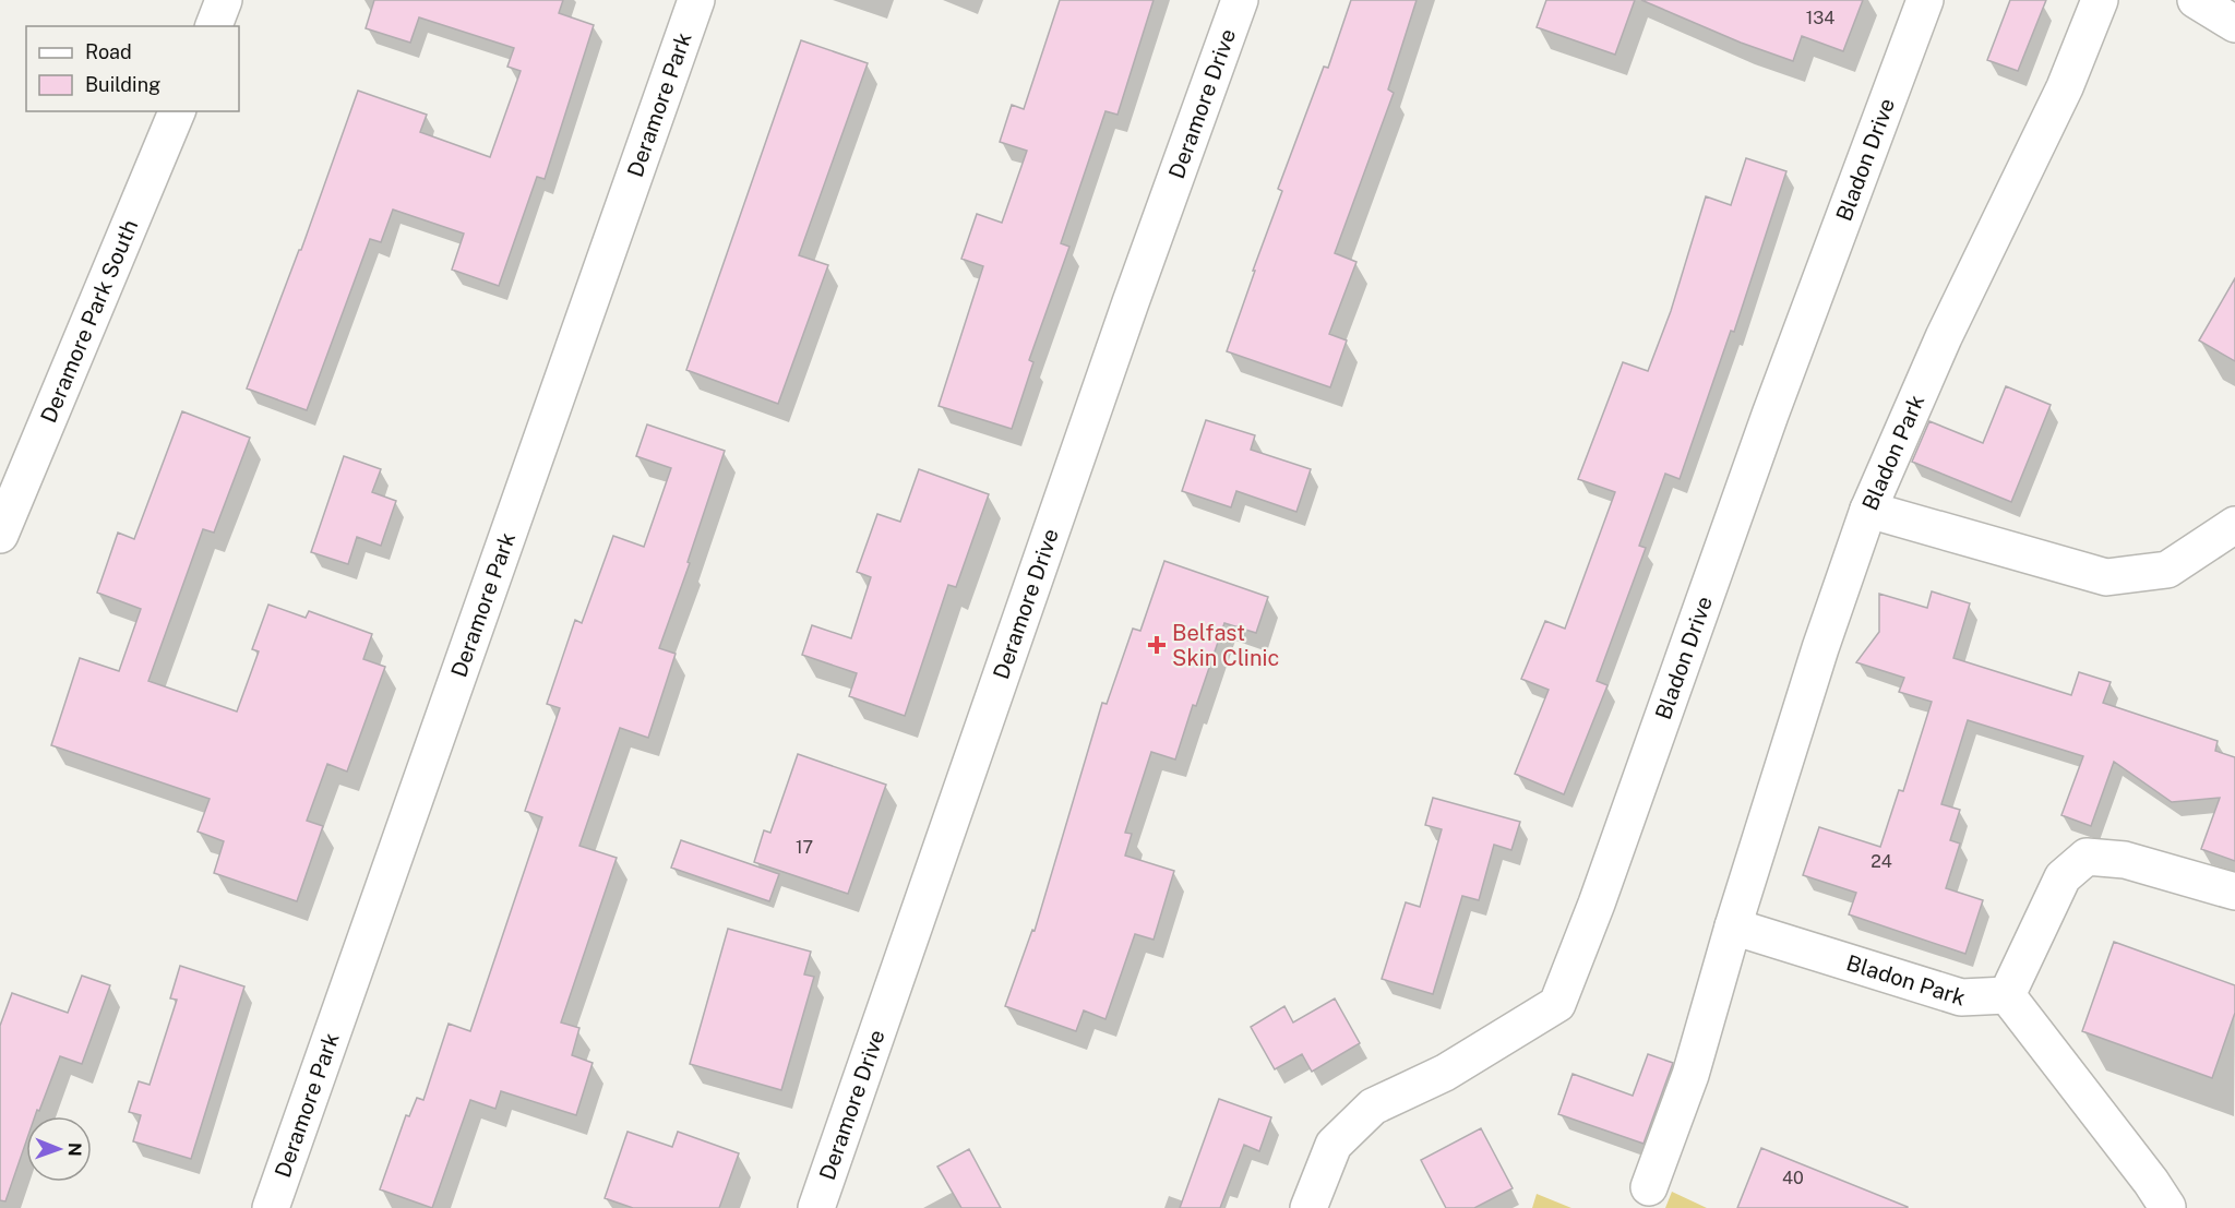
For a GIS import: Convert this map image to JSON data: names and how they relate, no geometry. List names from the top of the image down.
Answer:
{
  "streets": {
    "street": [
      "Deramore Drive",
      "Deramore Park",
      "Bladon Drive",
      "Deramore Park South",
      "Bladon Park"
    ]
  },
  "places": {
    "health": ["Belfast Skin Clinic"]
  },
  "house_numbers": [
    "134",
    "17",
    "24",
    "40"
  ],
  "legend": ["Road", "Building"],
  "north": "right"
}
